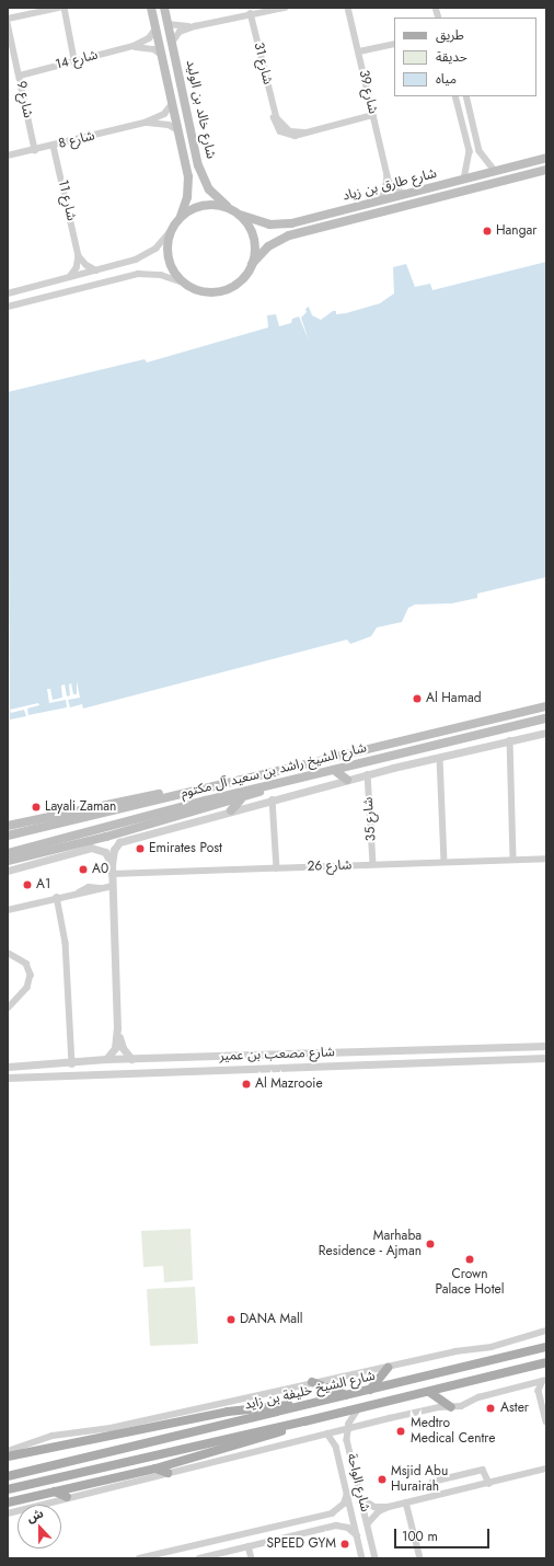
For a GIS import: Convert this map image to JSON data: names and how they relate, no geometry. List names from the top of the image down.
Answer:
{
  "streets": {
    "main road": [
      "شارع خالد بن الوليد",
      "شارع طارق بن زياد",
      "شارع الشيخ راشد بن سعيد آل مكتوم",
      "شارع الشيخ خليفة بن زايد"
    ],
    "street": [
      "شارع 14",
      "شارع 31",
      "شارع 39",
      "شارع 9",
      "شارع 8",
      "شارع 11",
      "شارع 35",
      "شارع 26",
      "شارع مصعب بن عمير",
      "شارع الواحة"
    ]
  },
  "crossings": [
    ["شارع 14", "شارع 9"],
    ["شارع 14", "شارع خالد بن الوليد"],
    ["شارع 31", "شارع 39"],
    ["شارع 39", "شارع طارق بن زياد"],
    ["شارع 9", "شارع 8"],
    ["شارع خالد بن الوليد", "شارع 8"],
    ["شارع خالد بن الوليد", "شارع طارق بن زياد"],
    ["شارع خالد بن الوليد", "شارع 11"],
    ["شارع 8", "شارع 11"],
    ["شارع 35", "شارع 26"]
  ],
  "places": [
    "Hangar",
    "Al Hamad",
    "Layali Zaman",
    "Emirates Post",
    "A0",
    "A1",
    "Al Mazrooie",
    "Marhaba Residence - Ajman",
    "Crown Palace Hotel",
    "DANA Mall",
    "Aster",
    "Medtro Medical Centre",
    "Msjid Abu Hurairah",
    "SPEED GYM"
  ],
  "legend": ["طريق", "حديقة", "مياه"],
  "scale_bar": "100 m",
  "north": "top"
}
